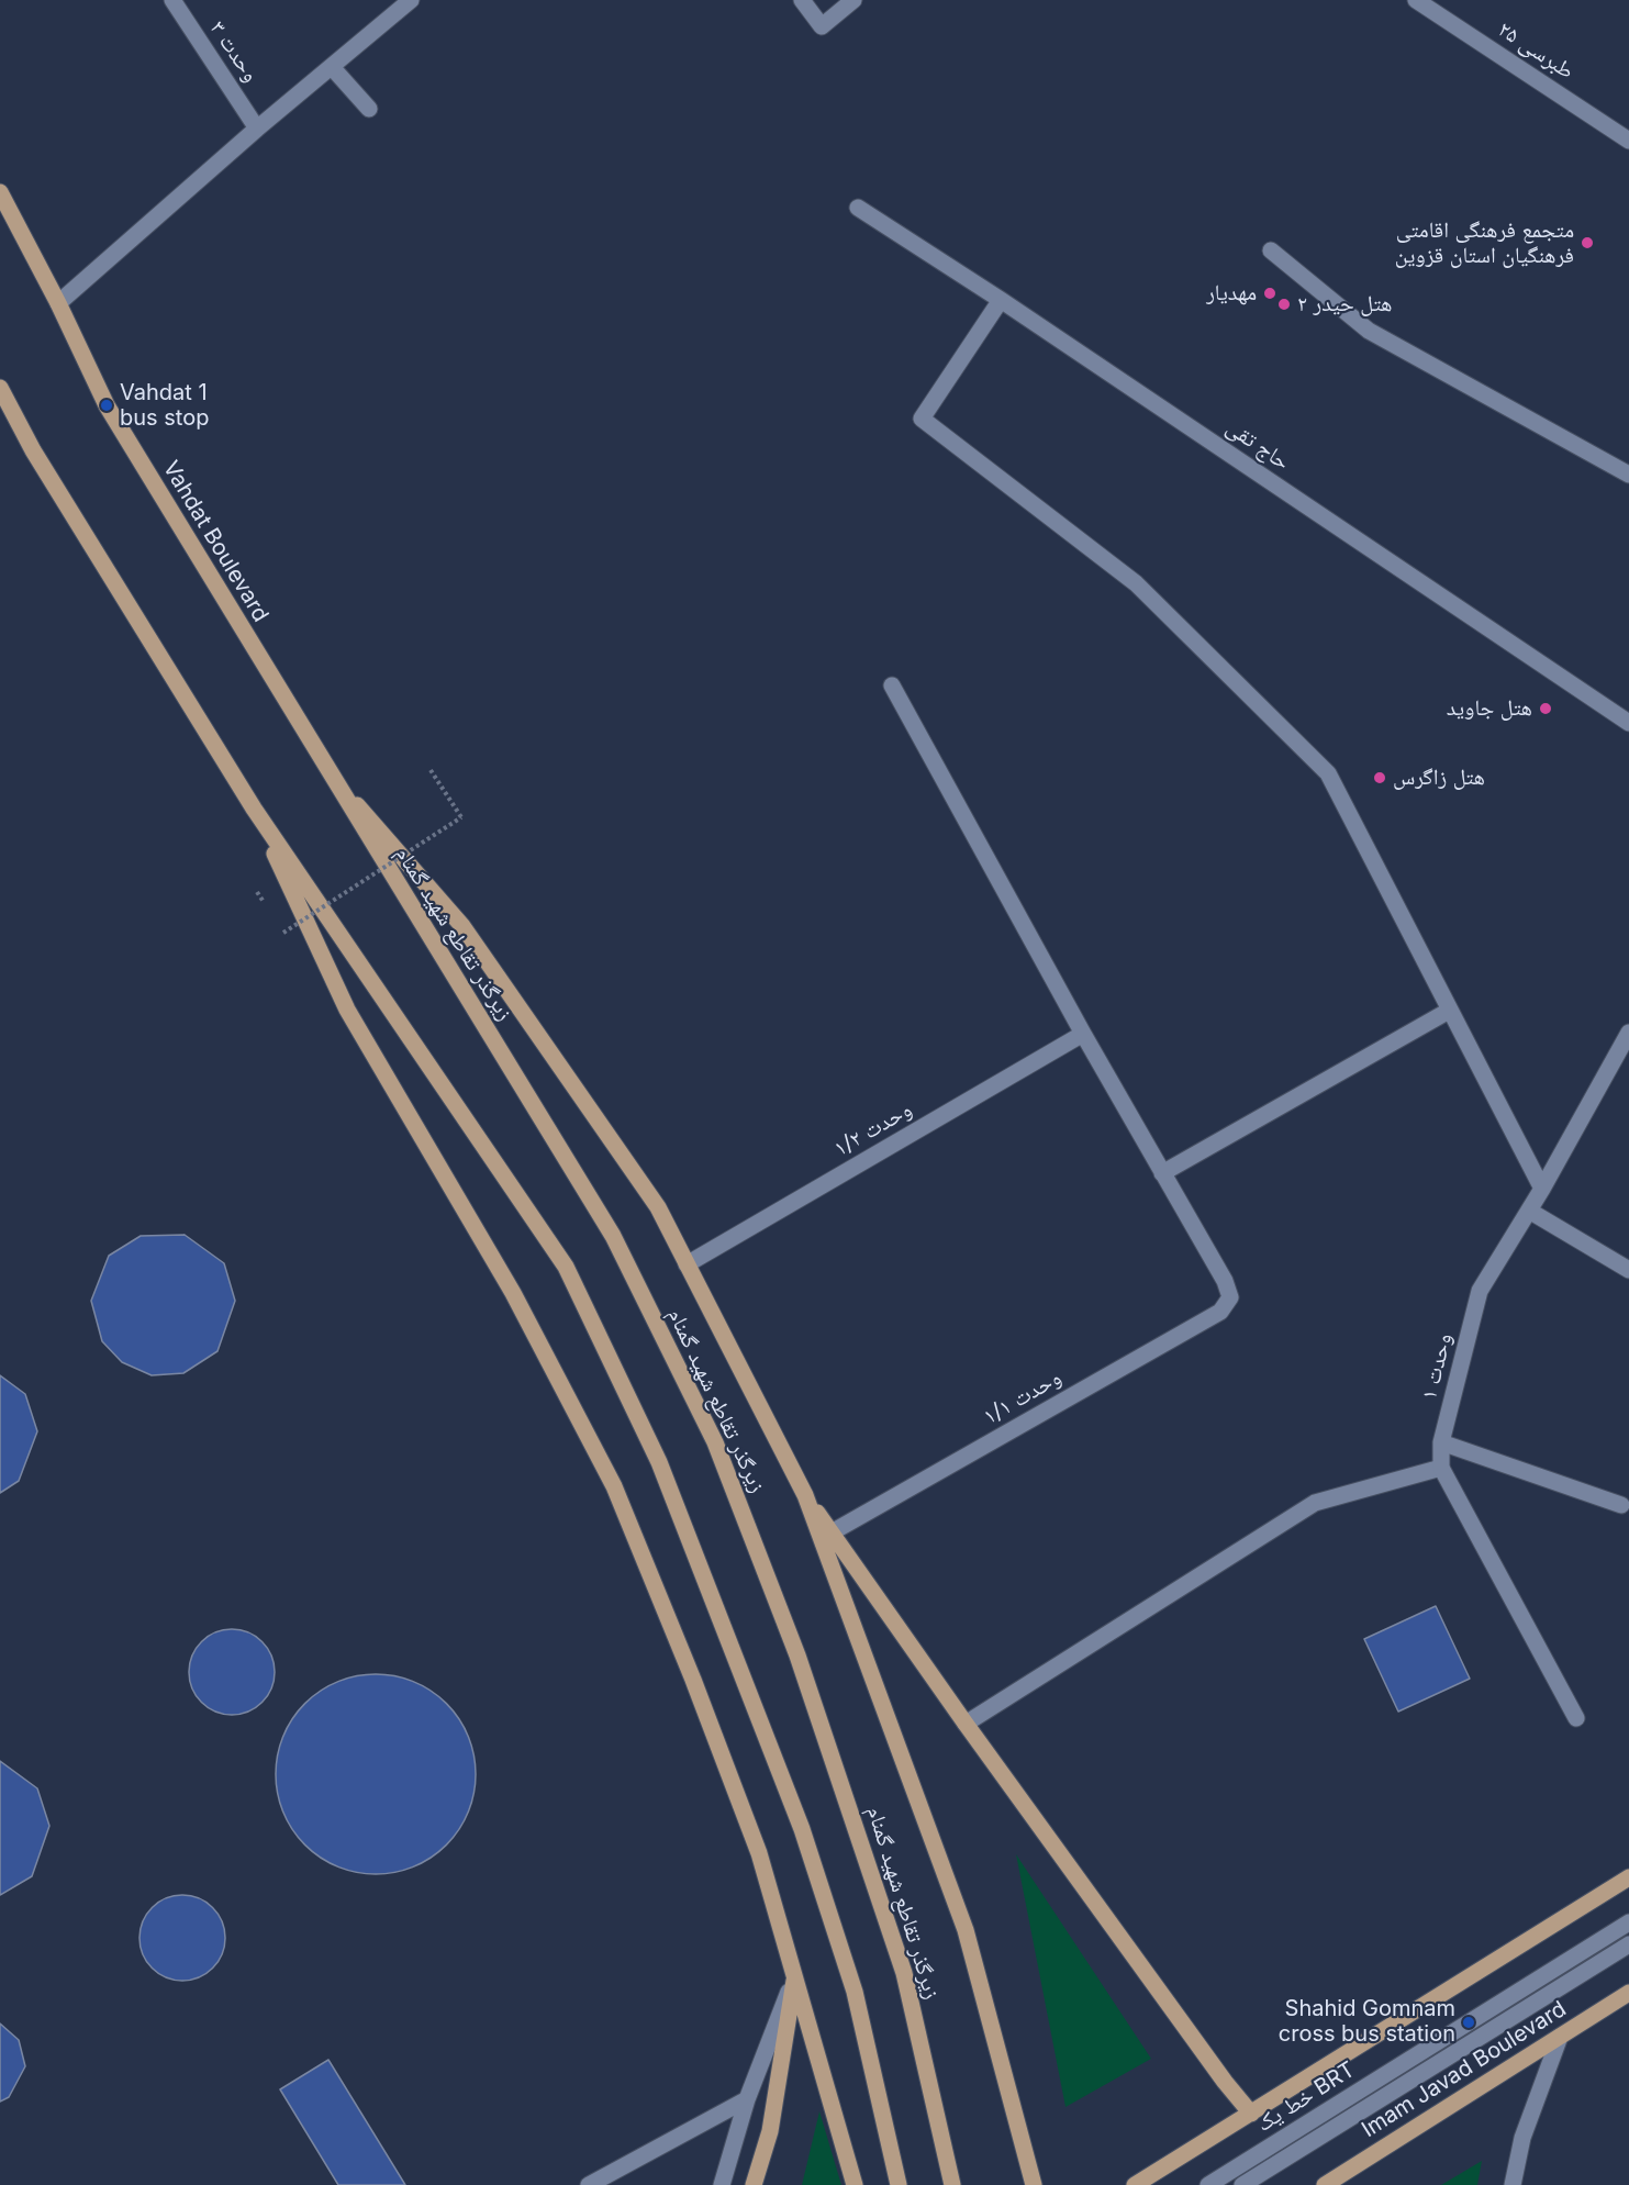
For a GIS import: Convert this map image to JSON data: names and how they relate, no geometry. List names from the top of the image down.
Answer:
{
  "streets": {
    "main road": ["Vahdat Boulevard", "زیرگذر تقاطع شهید گمنام", "Imam Javad Boulevard"],
    "street": [
      "طبرسی ۲۵",
      "وحدت ۳",
      "حاج تقی",
      "وحدت ۱/۲",
      "وحدت ۱",
      "وحدت ۱/۱",
      "خط یک BRT"
    ]
  },
  "crossings": [
    ["Vahdat Boulevard", "زیرگذر تقاطع شهید گمنام"]
  ],
  "places": [
    "متجمع فرهنگی اقامتی فرهنگیان استان قزوین",
    "مهدیار",
    "هتل حیدر ۲",
    "Vahdat 1 bus stop",
    "هتل جاوید",
    "هتل زاگرس",
    "Shahid Gomnam cross bus station"
  ]
}
